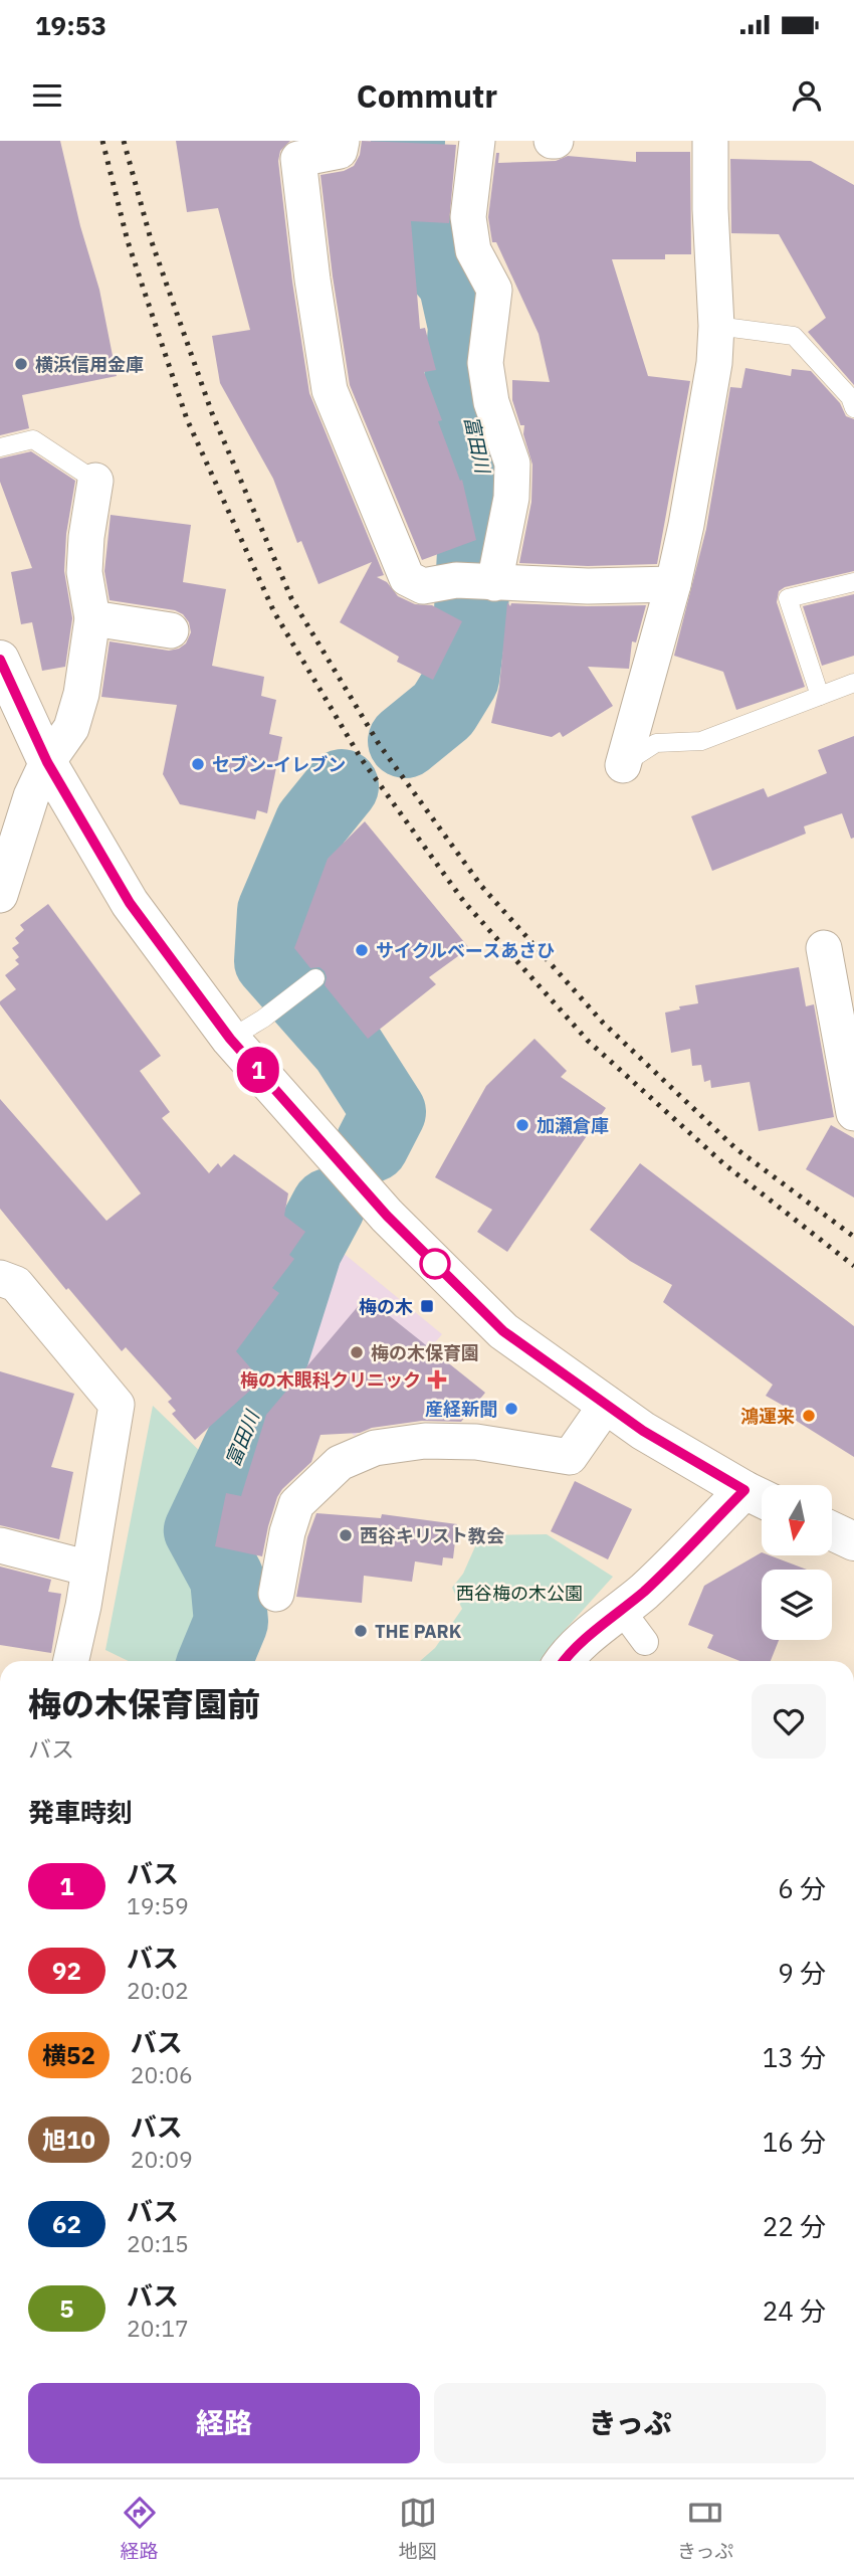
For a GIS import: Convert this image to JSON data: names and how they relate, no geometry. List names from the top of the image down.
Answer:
{
  "water": ["富田川"],
  "parks": ["西谷梅の木公園"],
  "places": {
    "other": [
      "横浜信用金庫",
      "セブン-イレブン",
      "サイクルベースあさひ",
      "加瀬倉庫",
      "梅の木保育園",
      "産経新聞",
      "鴻運来",
      "西谷キリスト教会",
      "THE PARK"
    ],
    "transit": ["梅の木"],
    "health": ["梅の木眼科クリニック"]
  },
  "lines": ["bus line 1"],
  "north": "bottom",
  "page": {
    "status": "19:53",
    "header": "Commutr",
    "on_map": "1",
    "heading": [
      ["梅の木保育園前", "バス"],
      "発車時刻"
    ],
    "list": [
      {
        "mark": "1",
        "name": "バス",
        "note": "19:59",
        "value": "6 分"
      },
      {
        "mark": "92",
        "name": "バス",
        "note": "20:02",
        "value": "9 分"
      },
      {
        "mark": "横52",
        "name": "バス",
        "note": "20:06",
        "value": "13 分"
      },
      {
        "mark": "旭10",
        "name": "バス",
        "note": "20:09",
        "value": "16 分"
      },
      {
        "mark": "62",
        "name": "バス",
        "note": "20:15",
        "value": "22 分"
      },
      {
        "mark": "5",
        "name": "バス",
        "note": "20:17",
        "value": "24 分"
      }
    ],
    "buttons": ["経路", "きっぷ"],
    "tabs": ["経路", "地図", "きっぷ"]
  }
}
